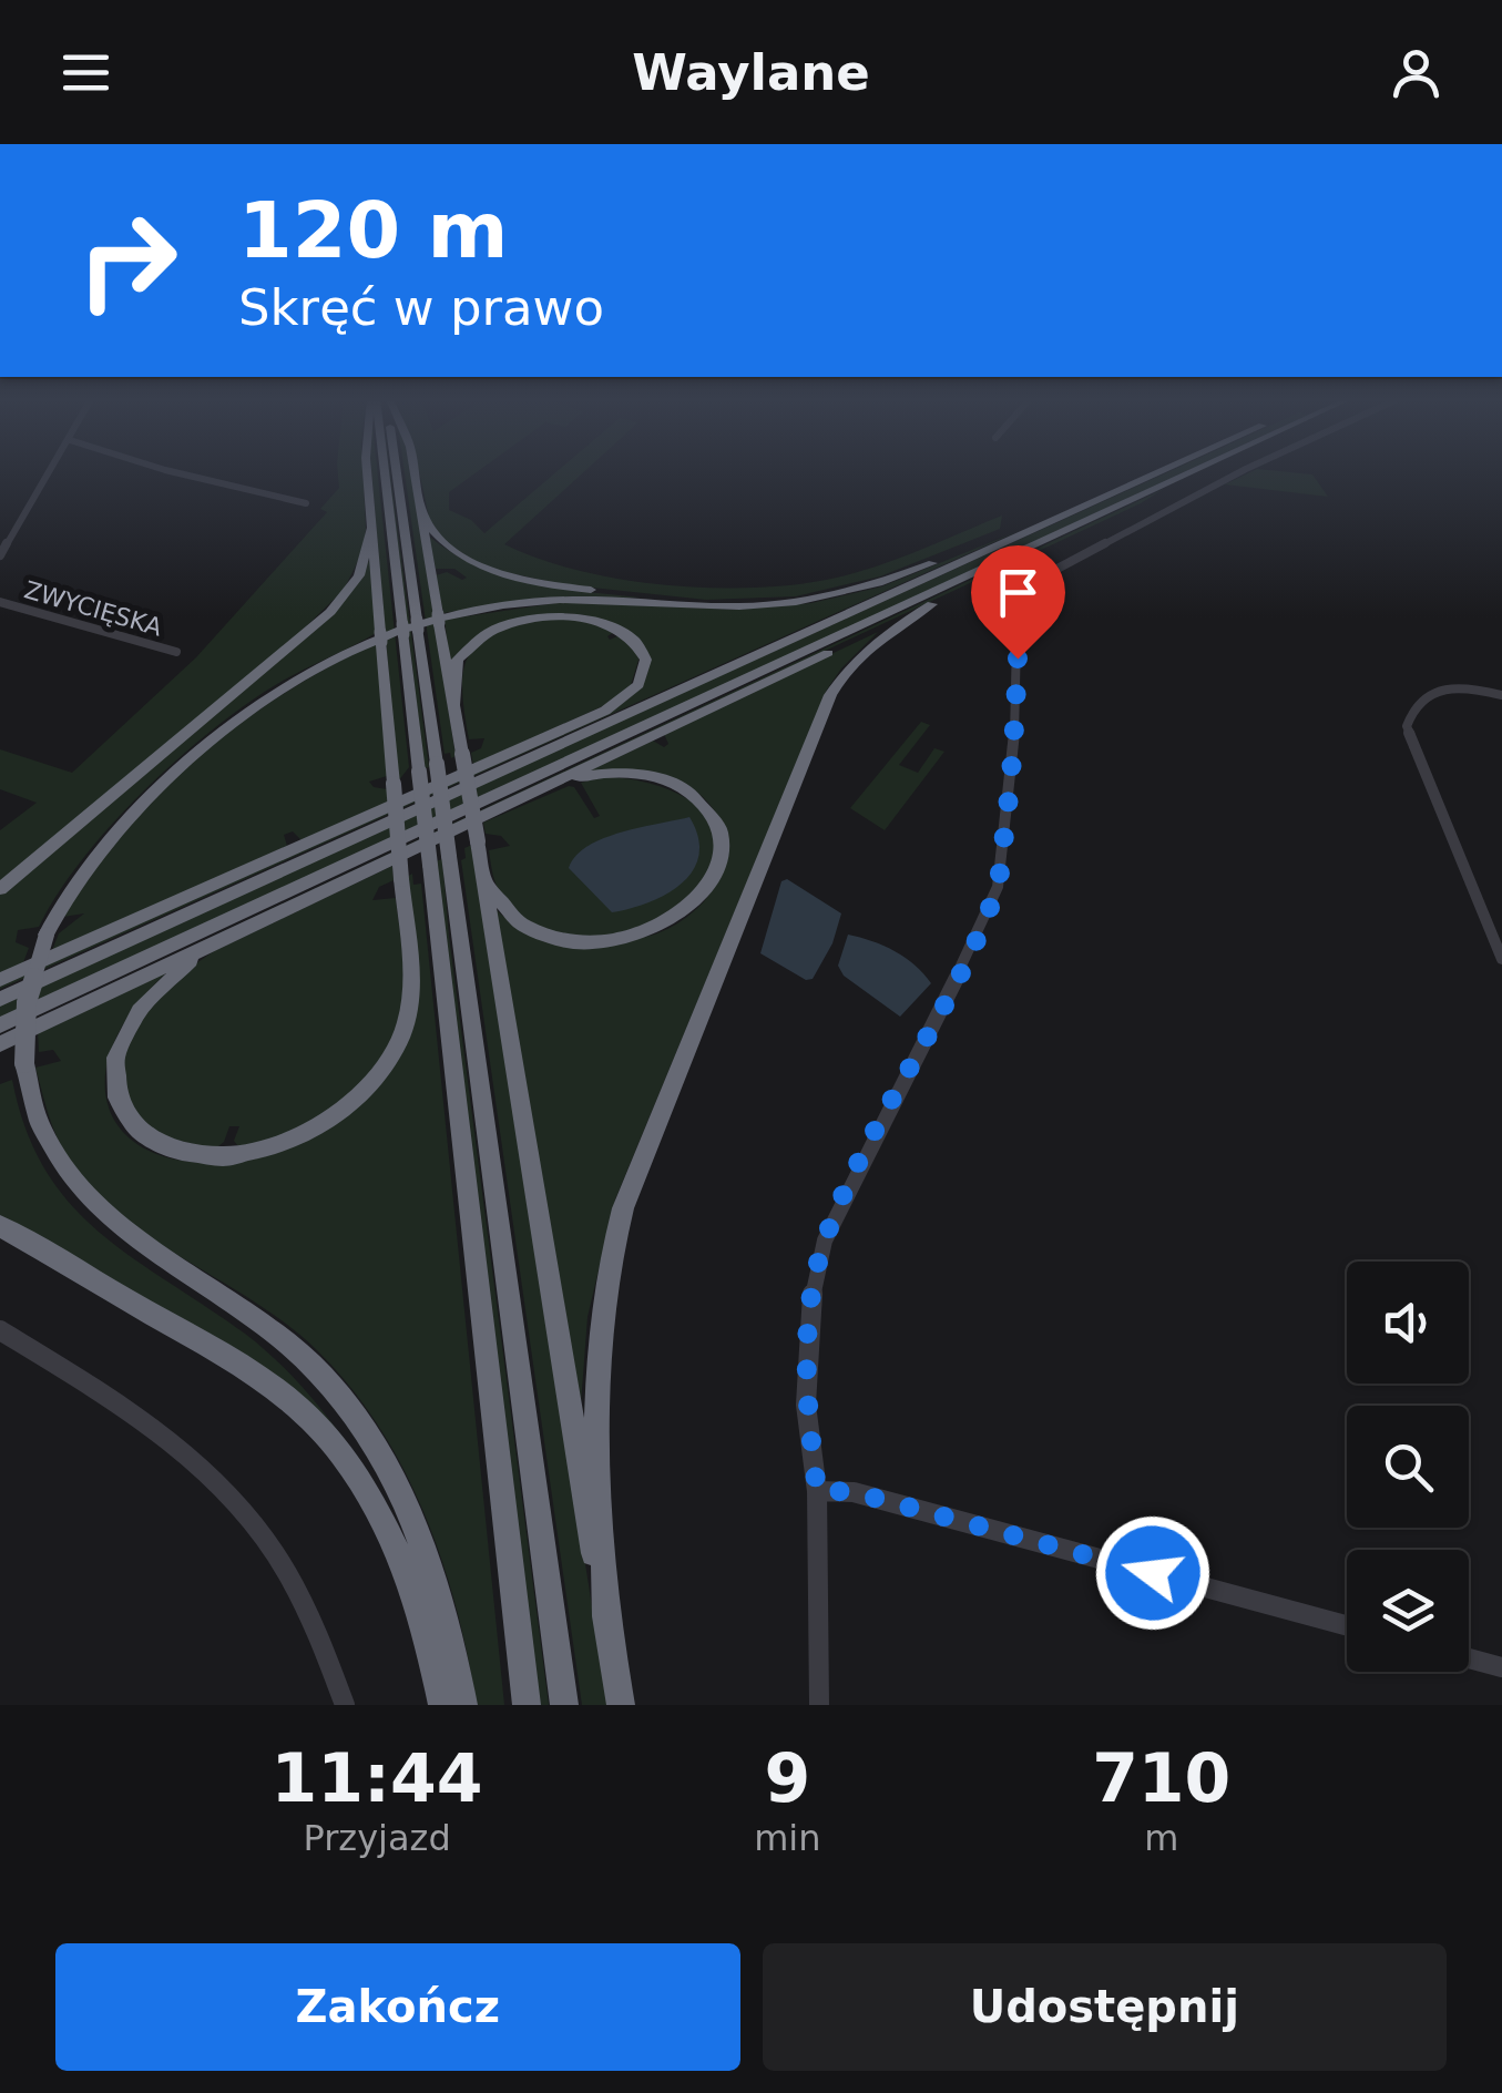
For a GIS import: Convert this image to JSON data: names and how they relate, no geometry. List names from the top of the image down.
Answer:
{
  "streets": {
    "street": ["ZWYCIĘSKA"]
  },
  "page": {
    "header": "Waylane",
    "turn": ["120 m", "Skręć w prawo"],
    "eta": [
      "11:44",
      "Przyjazd",
      "9",
      "min",
      "710",
      "m"
    ],
    "buttons": ["Zakończ", "Udostępnij"]
  }
}
